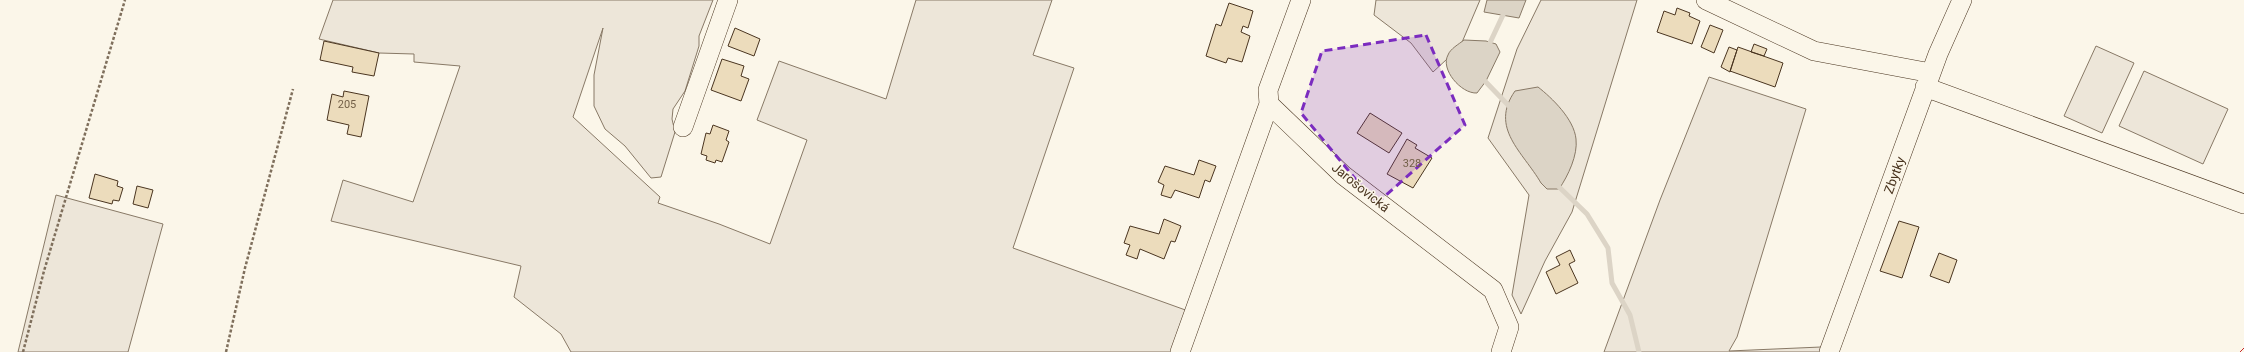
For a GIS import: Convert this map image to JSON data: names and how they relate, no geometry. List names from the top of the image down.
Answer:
{
  "streets": {
    "street": ["Zbytky", "Jarošovická"]
  },
  "house_numbers": ["205", "328"]
}
